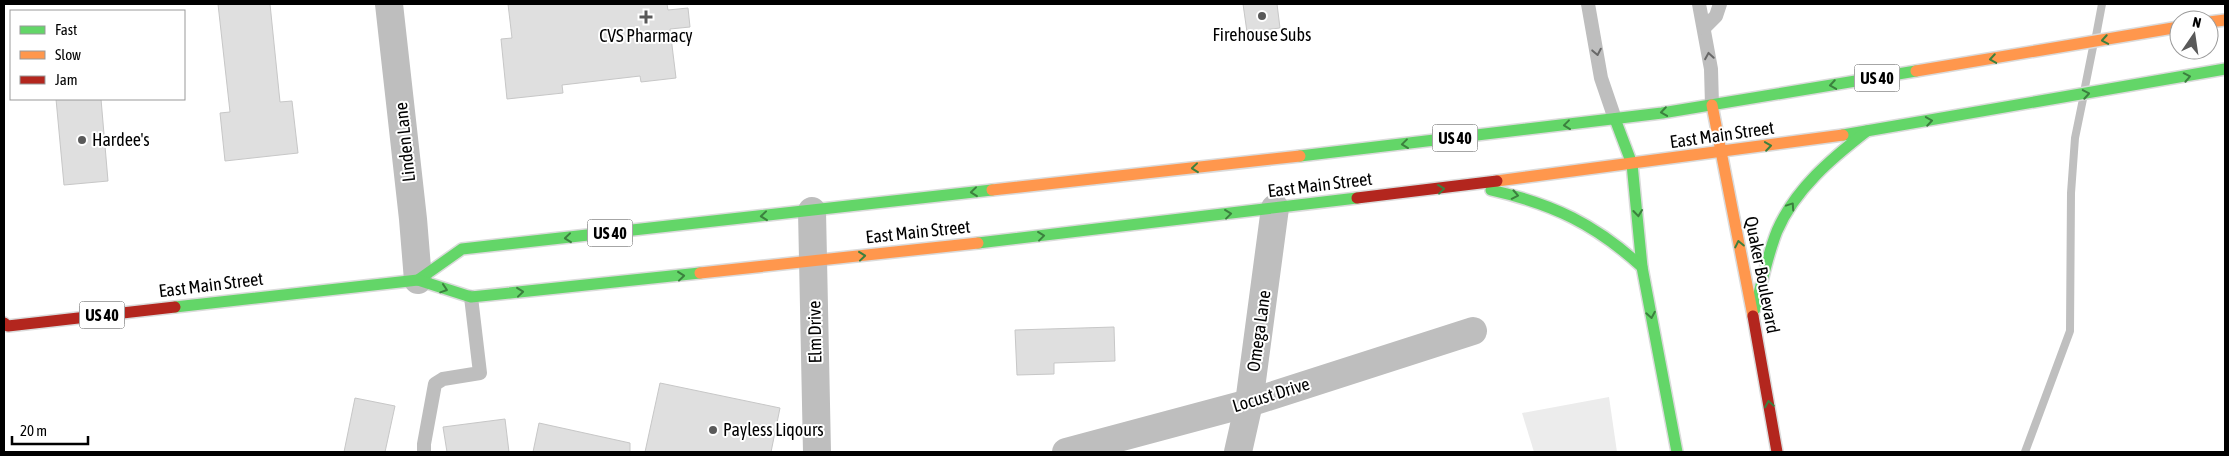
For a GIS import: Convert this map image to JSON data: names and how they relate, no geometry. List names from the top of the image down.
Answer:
{
  "streets": {
    "main road": ["US 40", "East Main Street", "Quaker Boulevard"],
    "street": [
      "Linden Lane",
      "Omega Lane",
      "Elm Drive",
      "Locust Drive"
    ]
  },
  "crossings": [
    ["East Main Street", "Linden Lane"],
    ["East Main Street", "Quaker Boulevard"],
    ["East Main Street", "Omega Lane"],
    ["East Main Street", "Elm Drive"],
    ["Omega Lane", "Locust Drive"]
  ],
  "places": {
    "other": ["Firehouse Subs", "Hardee's", "Payless Liqours"],
    "health": ["CVS Pharmacy"]
  },
  "legend": ["Fast", "Slow", "Jam"],
  "scale_bar": "20 m",
  "north": "top"
}
